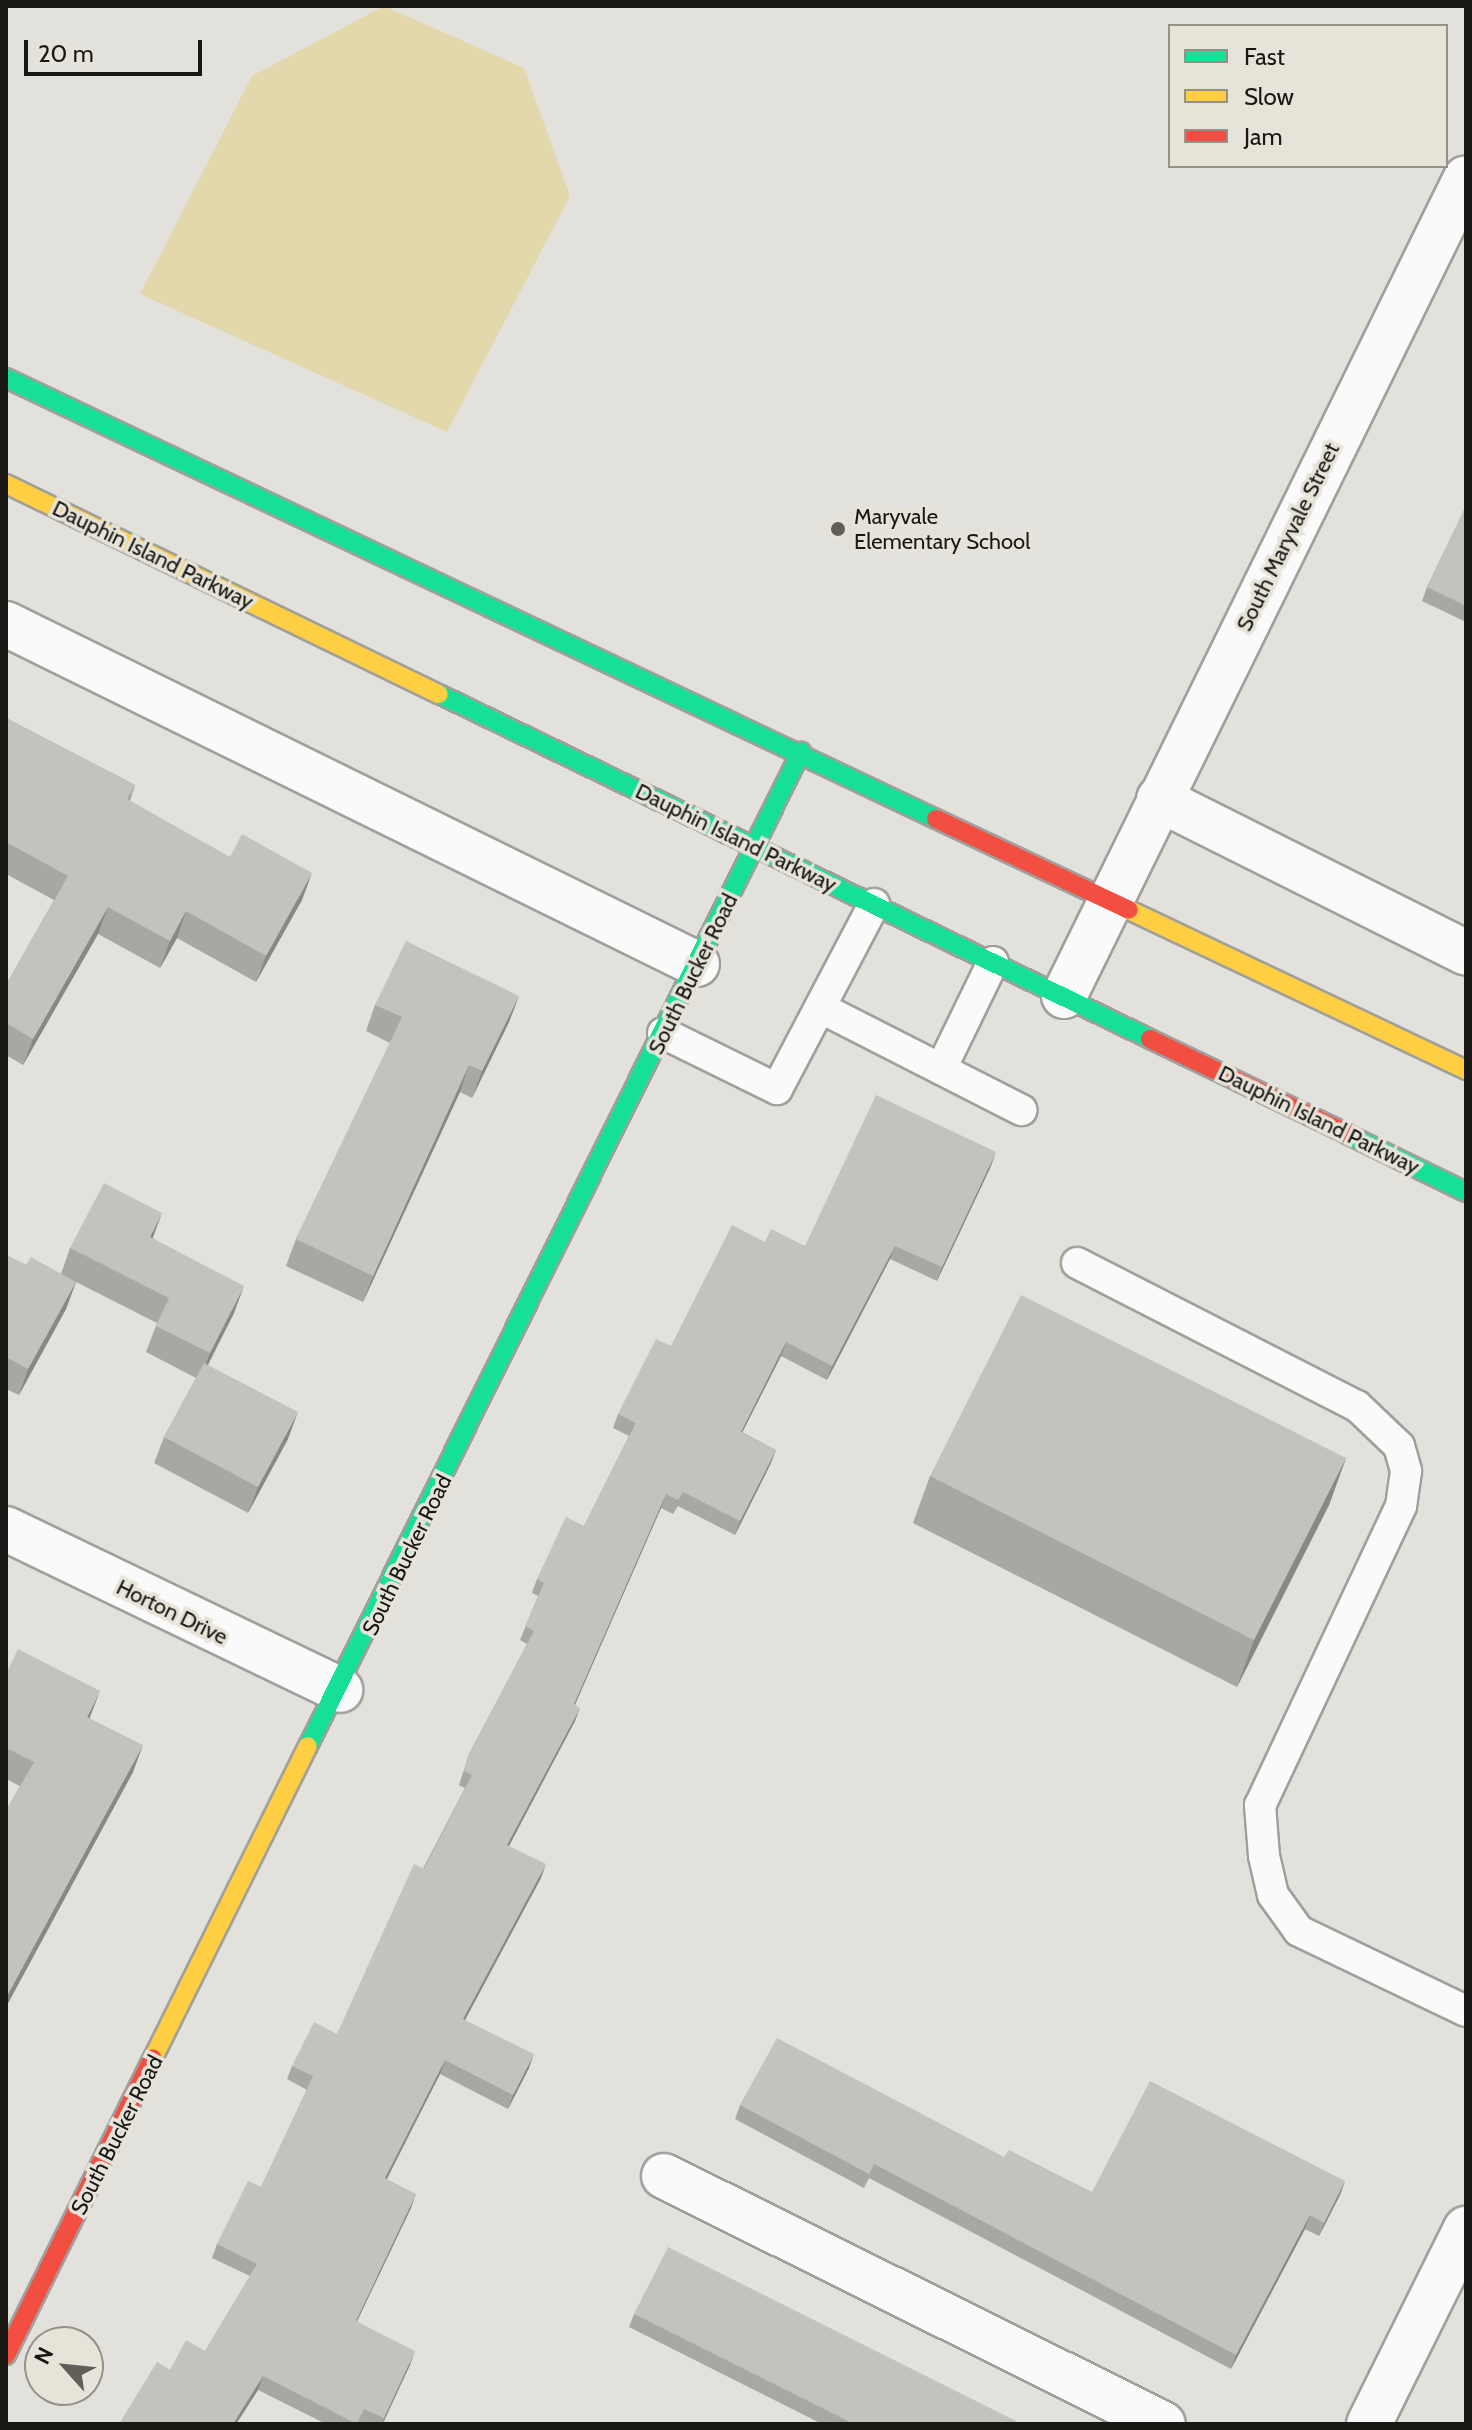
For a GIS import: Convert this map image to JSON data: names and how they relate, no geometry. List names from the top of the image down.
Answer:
{
  "streets": {
    "main road": ["Dauphin Island Parkway", "South Bucker Road"],
    "street": ["South Maryvale Street", "Horton Drive"]
  },
  "crossings": [
    ["South Maryvale Street", "Dauphin Island Parkway"],
    ["Dauphin Island Parkway", "South Bucker Road"],
    ["South Bucker Road", "Horton Drive"]
  ],
  "places": ["Maryvale Elementary School"],
  "legend": ["Fast", "Slow", "Jam"],
  "scale_bar": "20 m",
  "north": "top left"
}
